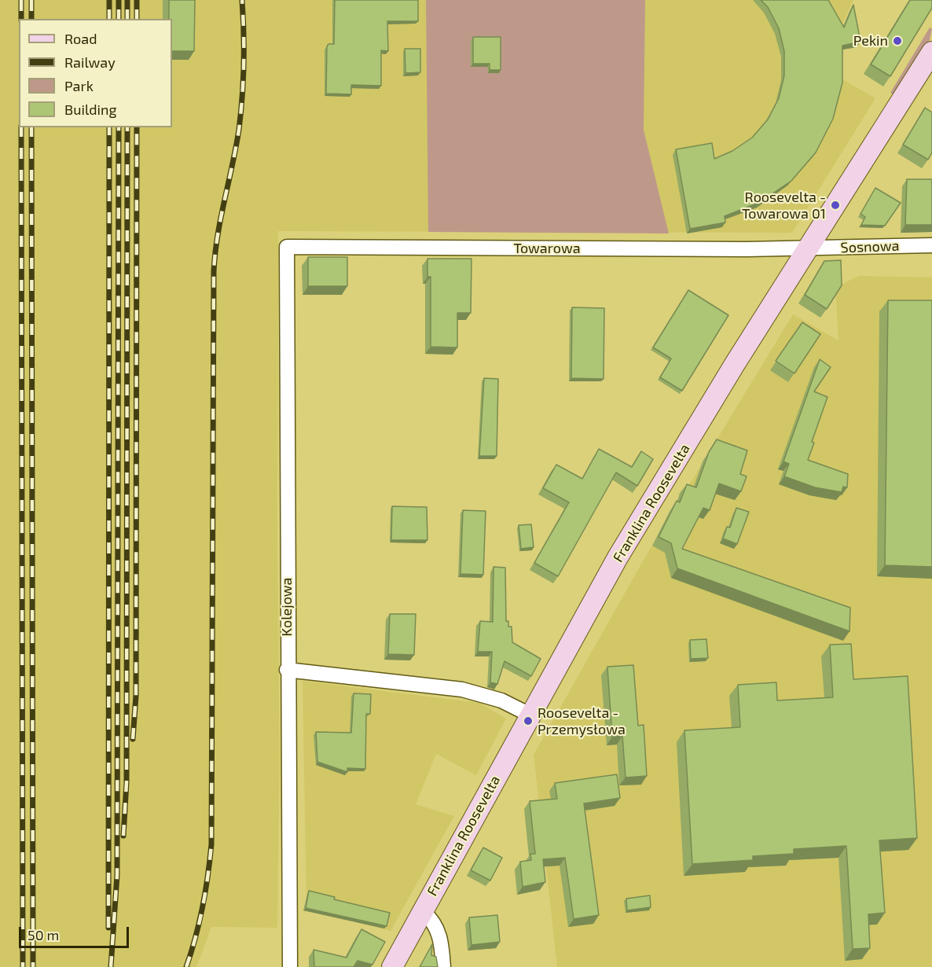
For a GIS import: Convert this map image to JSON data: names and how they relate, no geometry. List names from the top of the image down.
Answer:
{
  "streets": {
    "street": [
      "Sosnowa",
      "Towarowa",
      "Franklina Roosevelta",
      "Kolejowa"
    ]
  },
  "crossings": [
    ["Sosnowa", "Towarowa"],
    ["Sosnowa", "Franklina Roosevelta"],
    ["Towarowa", "Franklina Roosevelta"],
    ["Towarowa", "Kolejowa"]
  ],
  "places": ["Pekin", "Roosevelta - Towarowa 01", "Roosevelta - Przemysłowa"],
  "legend": [
    "Road",
    "Railway",
    "Park",
    "Building"
  ],
  "scale_bar": "50 m"
}
